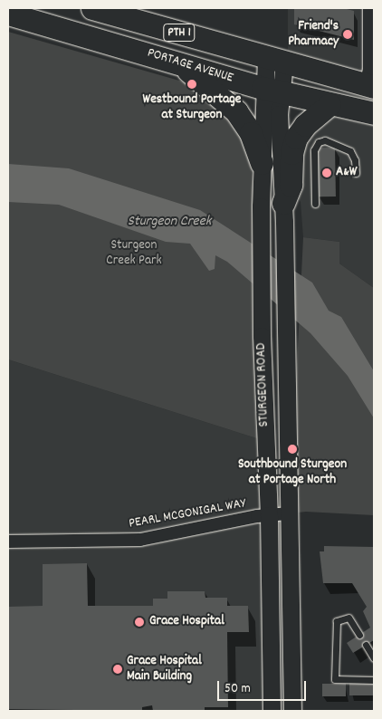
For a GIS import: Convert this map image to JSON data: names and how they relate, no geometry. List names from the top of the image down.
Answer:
{
  "streets": {
    "highway": ["PTH 1", "PORTAGE AVENUE"],
    "main road": ["STURGEON ROAD"],
    "street": ["PEARL MCGONIGAL WAY"]
  },
  "crossings": [
    ["PORTAGE AVENUE", "STURGEON ROAD"],
    ["STURGEON ROAD", "PEARL MCGONIGAL WAY"]
  ],
  "water": ["Sturgeon Creek"],
  "parks": ["Sturgeon Creek Park"],
  "places": [
    "Friend's Pharmacy",
    "Westbound Portage at Sturgeon",
    "A&W",
    "Southbound Sturgeon at Portage North",
    "Grace Hospital",
    "Grace Hospital Main Building"
  ],
  "scale_bar": "50 m"
}
